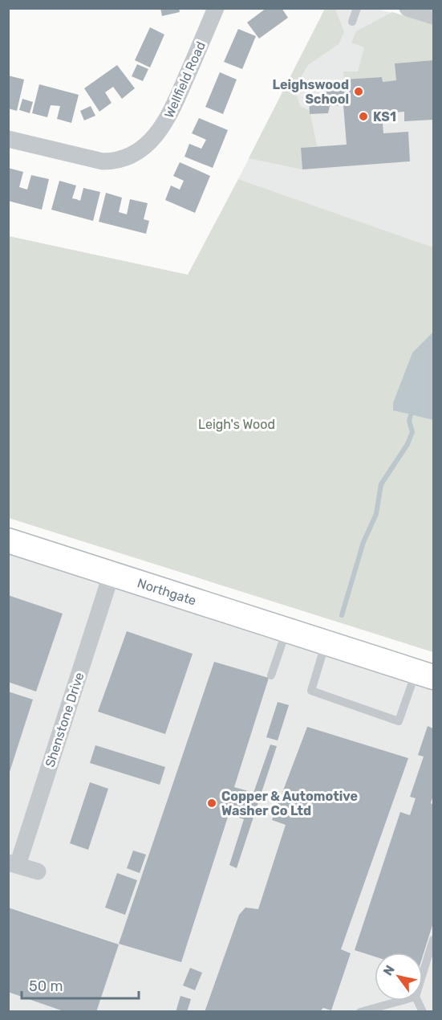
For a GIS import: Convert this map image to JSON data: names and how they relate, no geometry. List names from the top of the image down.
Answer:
{
  "streets": {
    "main road": ["Northgate"],
    "street": ["Wellfield Road", "Shenstone Drive"]
  },
  "crossings": [
    ["Northgate", "Shenstone Drive"]
  ],
  "parks": ["Leigh's Wood"],
  "places": ["Leighswood School", "KS1", "Copper & Automotive Washer Co Ltd"],
  "scale_bar": "50 m",
  "north": "top left"
}
